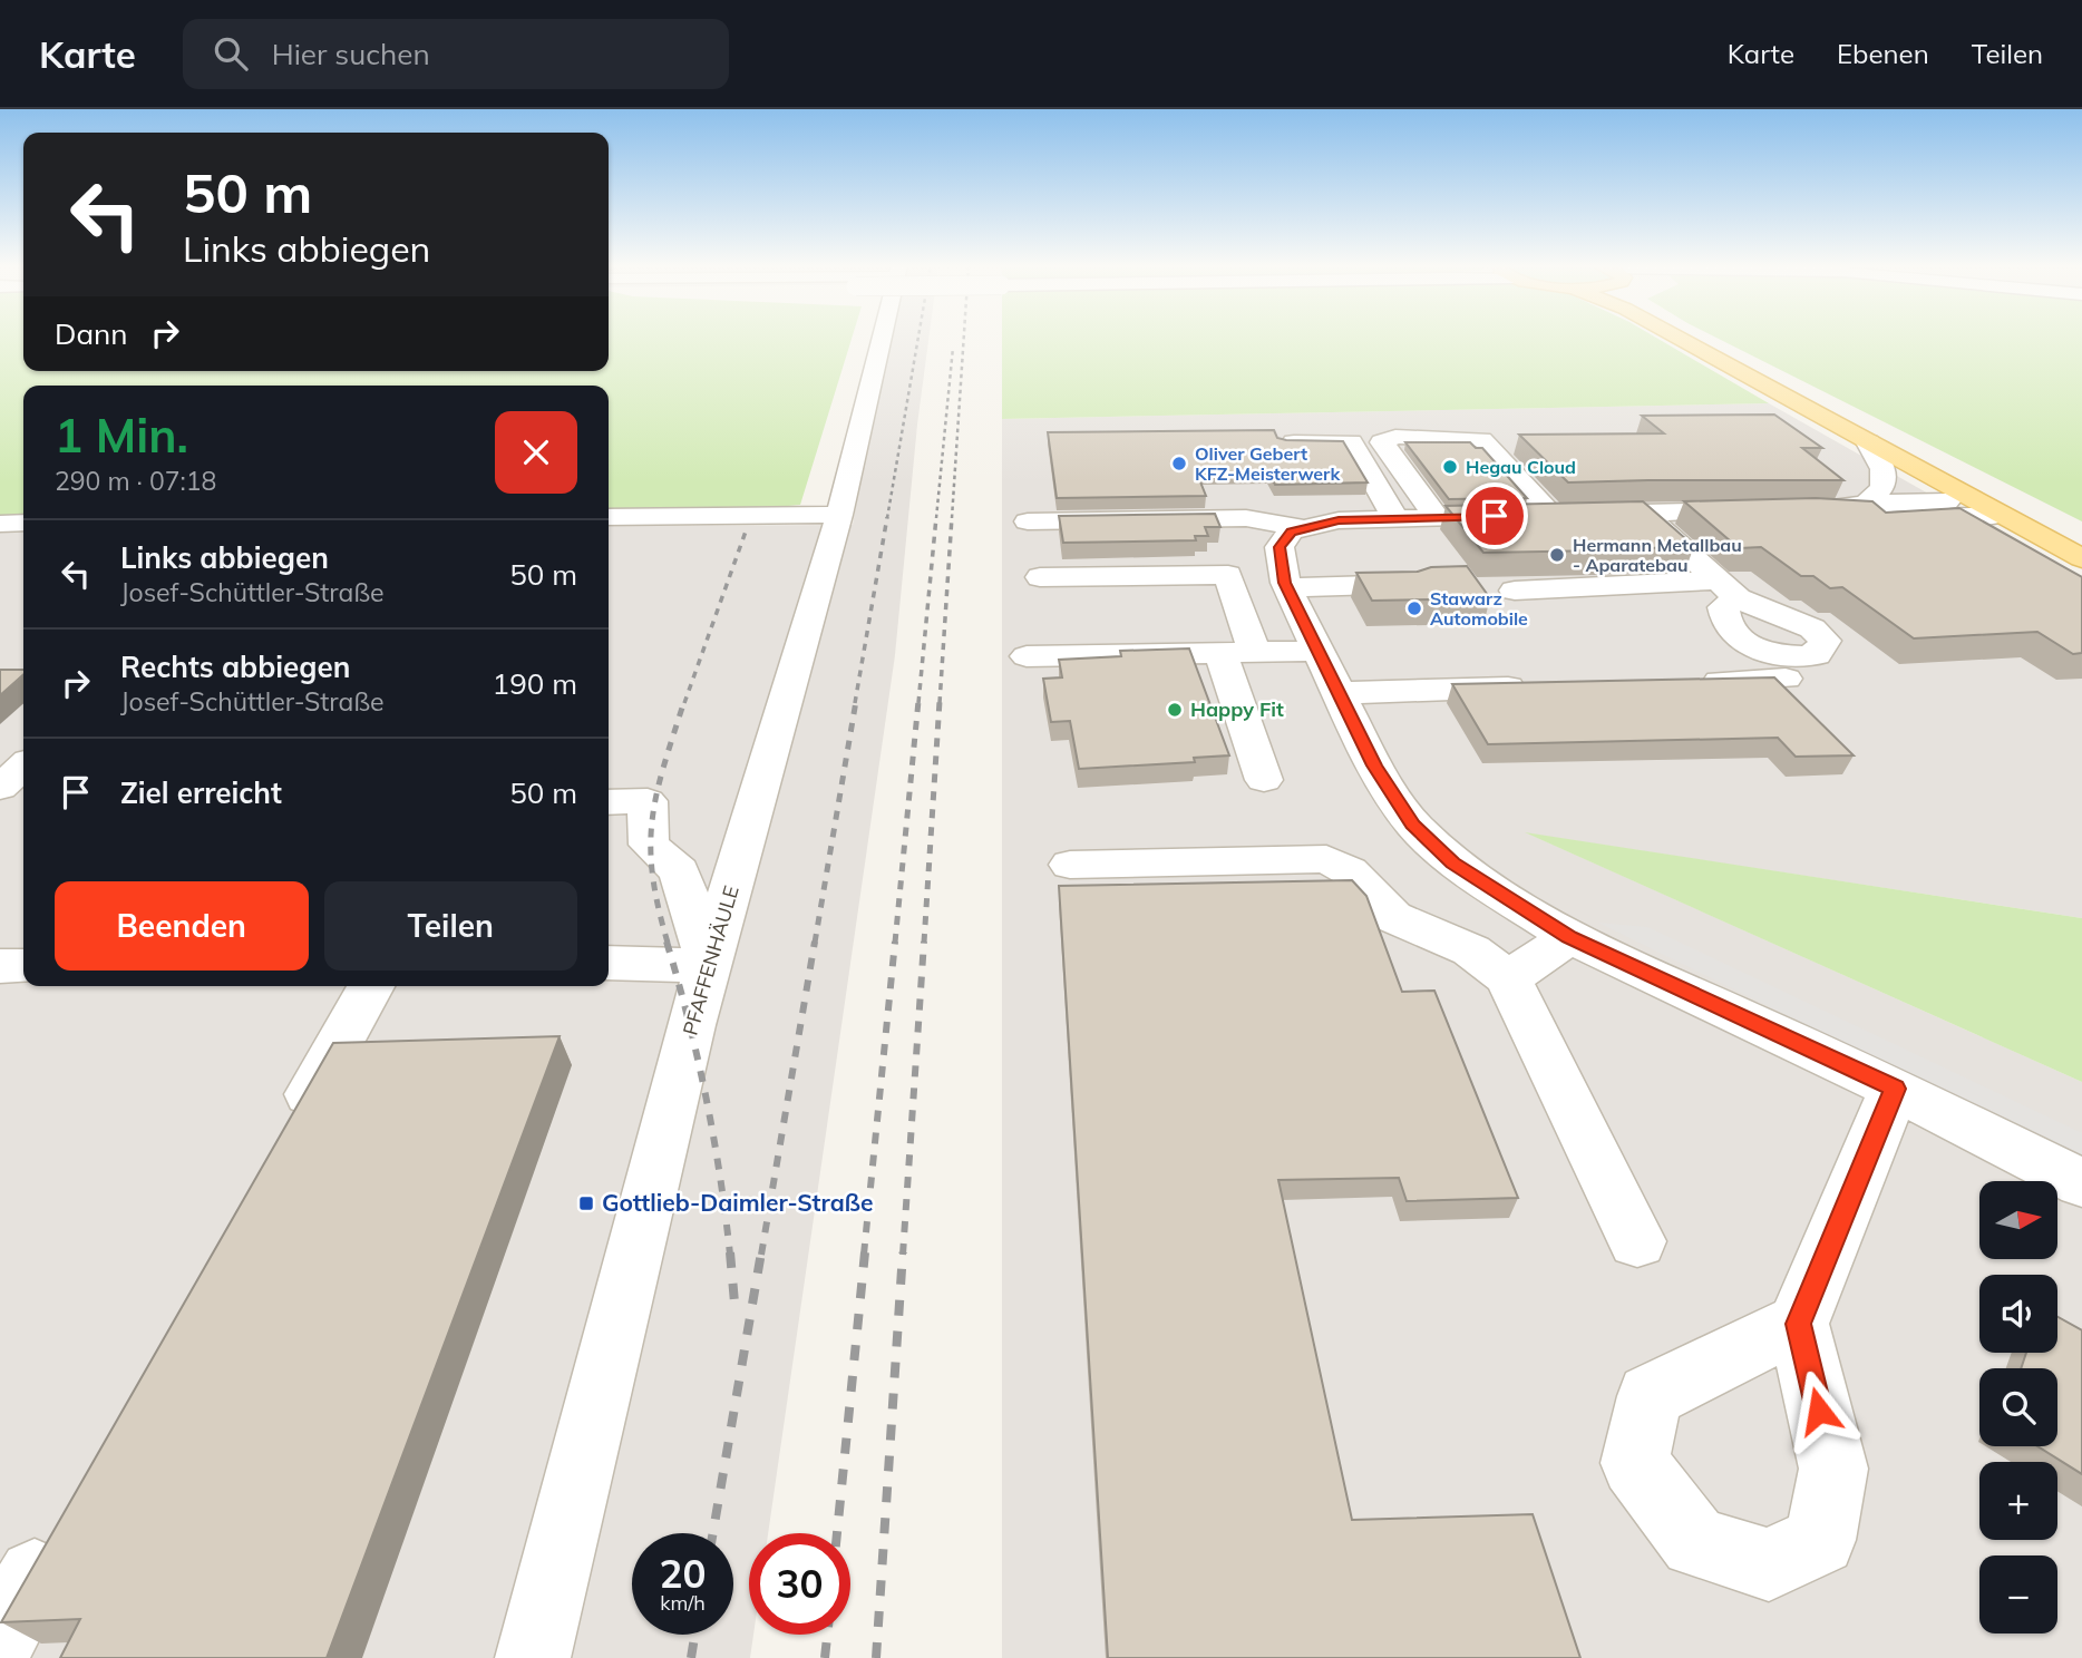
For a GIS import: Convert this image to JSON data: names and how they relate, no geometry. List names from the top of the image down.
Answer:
{
  "streets": {
    "street": ["PFAFFENHÄULE"]
  },
  "places": {
    "other": [
      "Oliver Gebert KFZ-Meisterwerk",
      "Hegau Cloud",
      "Hermann Metallbau - Aparatebau",
      "Stawarz Automobile",
      "Happy Fit"
    ],
    "transit": ["Gottlieb-Daimler-Straße"]
  },
  "north": "right",
  "page": {
    "header": "Karte",
    "search": "Hier suchen",
    "nav": ["Karte", "Ebenen", "Teilen"],
    "turn": ["50 m", "Links abbiegen"],
    "then": "Dann",
    "heading": ["1 Min.", "290 m · 07:18"],
    "list": [
      {
        "name": "Links abbiegen",
        "note": "Josef-Schüttler-Straße",
        "value": "50 m"
      },
      {
        "name": "Rechts abbiegen",
        "note": "Josef-Schüttler-Straße",
        "value": "190 m"
      },
      {
        "name": "Ziel erreicht",
        "value": "50 m"
      }
    ],
    "buttons": ["Beenden", "Teilen"],
    "map_buttons": ["+", "−"],
    "speed": "20 km/h",
    "limit": "30"
  }
}
